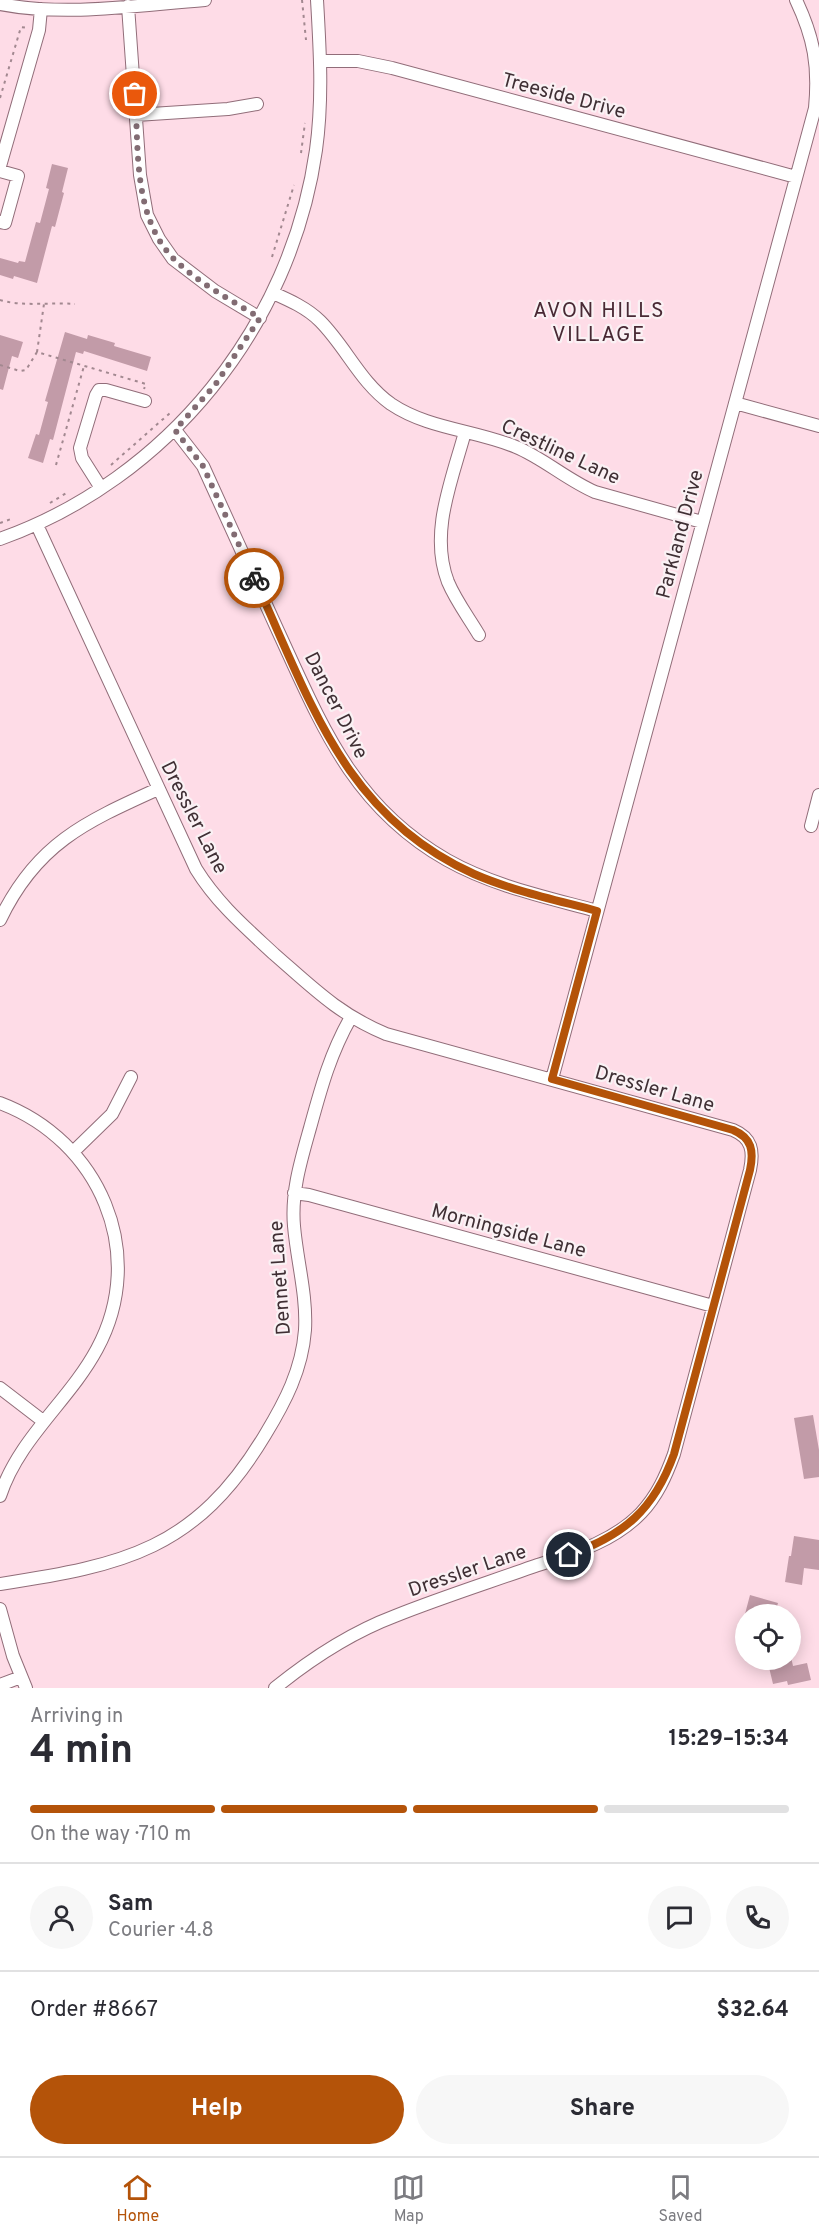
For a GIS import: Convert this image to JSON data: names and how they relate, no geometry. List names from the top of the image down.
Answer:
{
  "streets": {
    "street": [
      "Treeside Drive",
      "Crestline Lane",
      "Parkland Drive",
      "Dancer Drive",
      "Dressler Lane",
      "Morningside Lane",
      "Dennet Lane"
    ]
  },
  "crossings": [
    ["Treeside Drive", "Parkland Drive"],
    ["Crestline Lane", "Parkland Drive"],
    ["Parkland Drive", "Dancer Drive"],
    ["Parkland Drive", "Dressler Lane"],
    ["Dressler Lane", "Morningside Lane"],
    ["Dressler Lane", "Dennet Lane"],
    ["Morningside Lane", "Dennet Lane"]
  ],
  "districts": ["AVON HILLS VILLAGE"],
  "page": {
    "heading": ["4 min", "Arriving in", "15:29–15:34"],
    "panel": [
      "Sam",
      "Courier · 4.8",
      "Order #8667",
      "$32.64"
    ],
    "bar": "On the way · 710 m",
    "buttons": ["Help", "Share"],
    "tabs": ["Home", "Map", "Saved"]
  }
}
